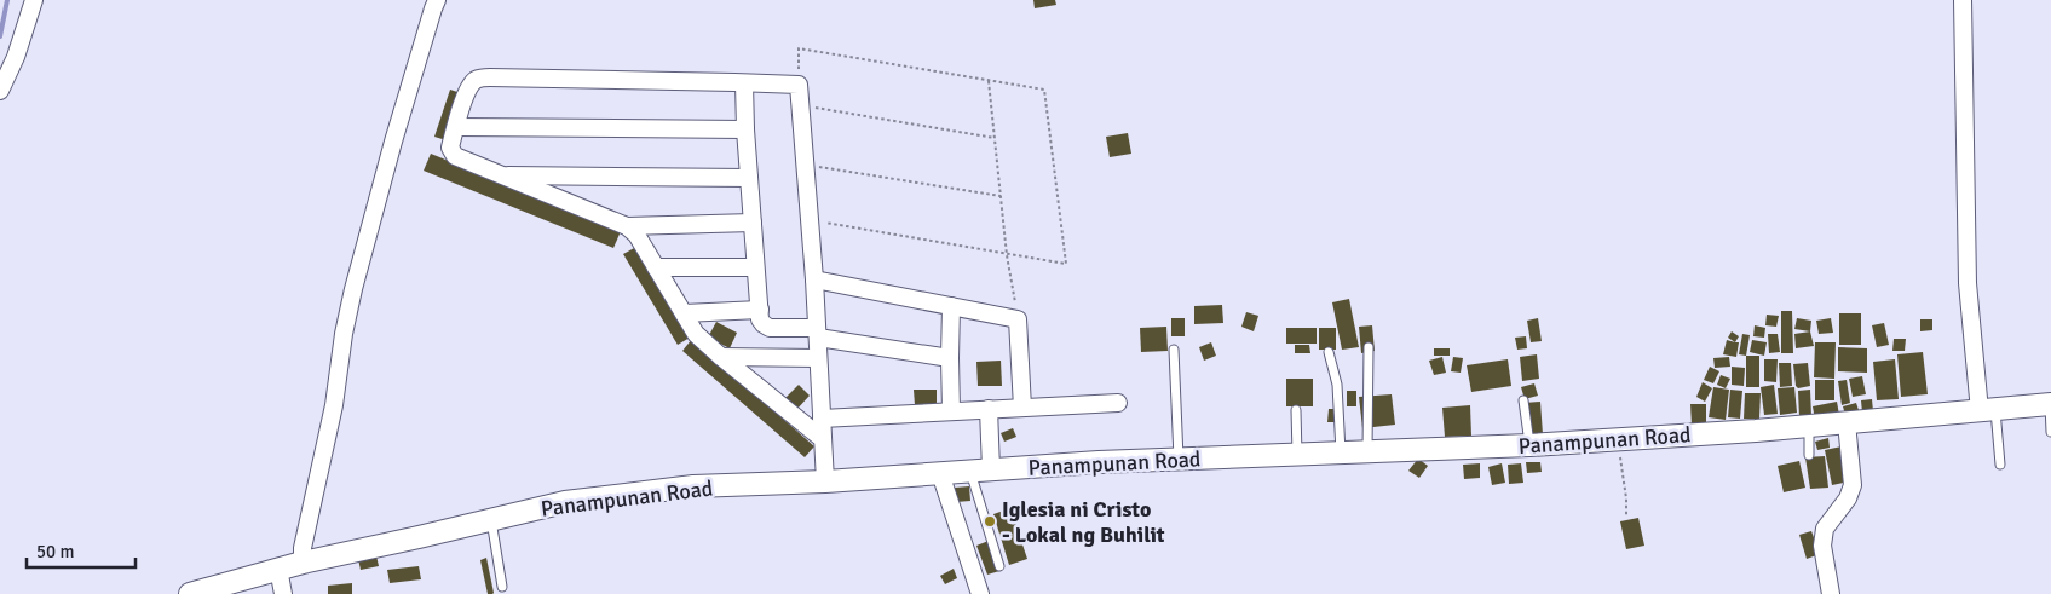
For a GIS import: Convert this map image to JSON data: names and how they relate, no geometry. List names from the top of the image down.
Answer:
{
  "streets": {
    "street": ["Panampunan Road"]
  },
  "places": ["Iglesia ni Cristo - Lokal ng Buhilit"],
  "scale_bar": "50 m"
}
